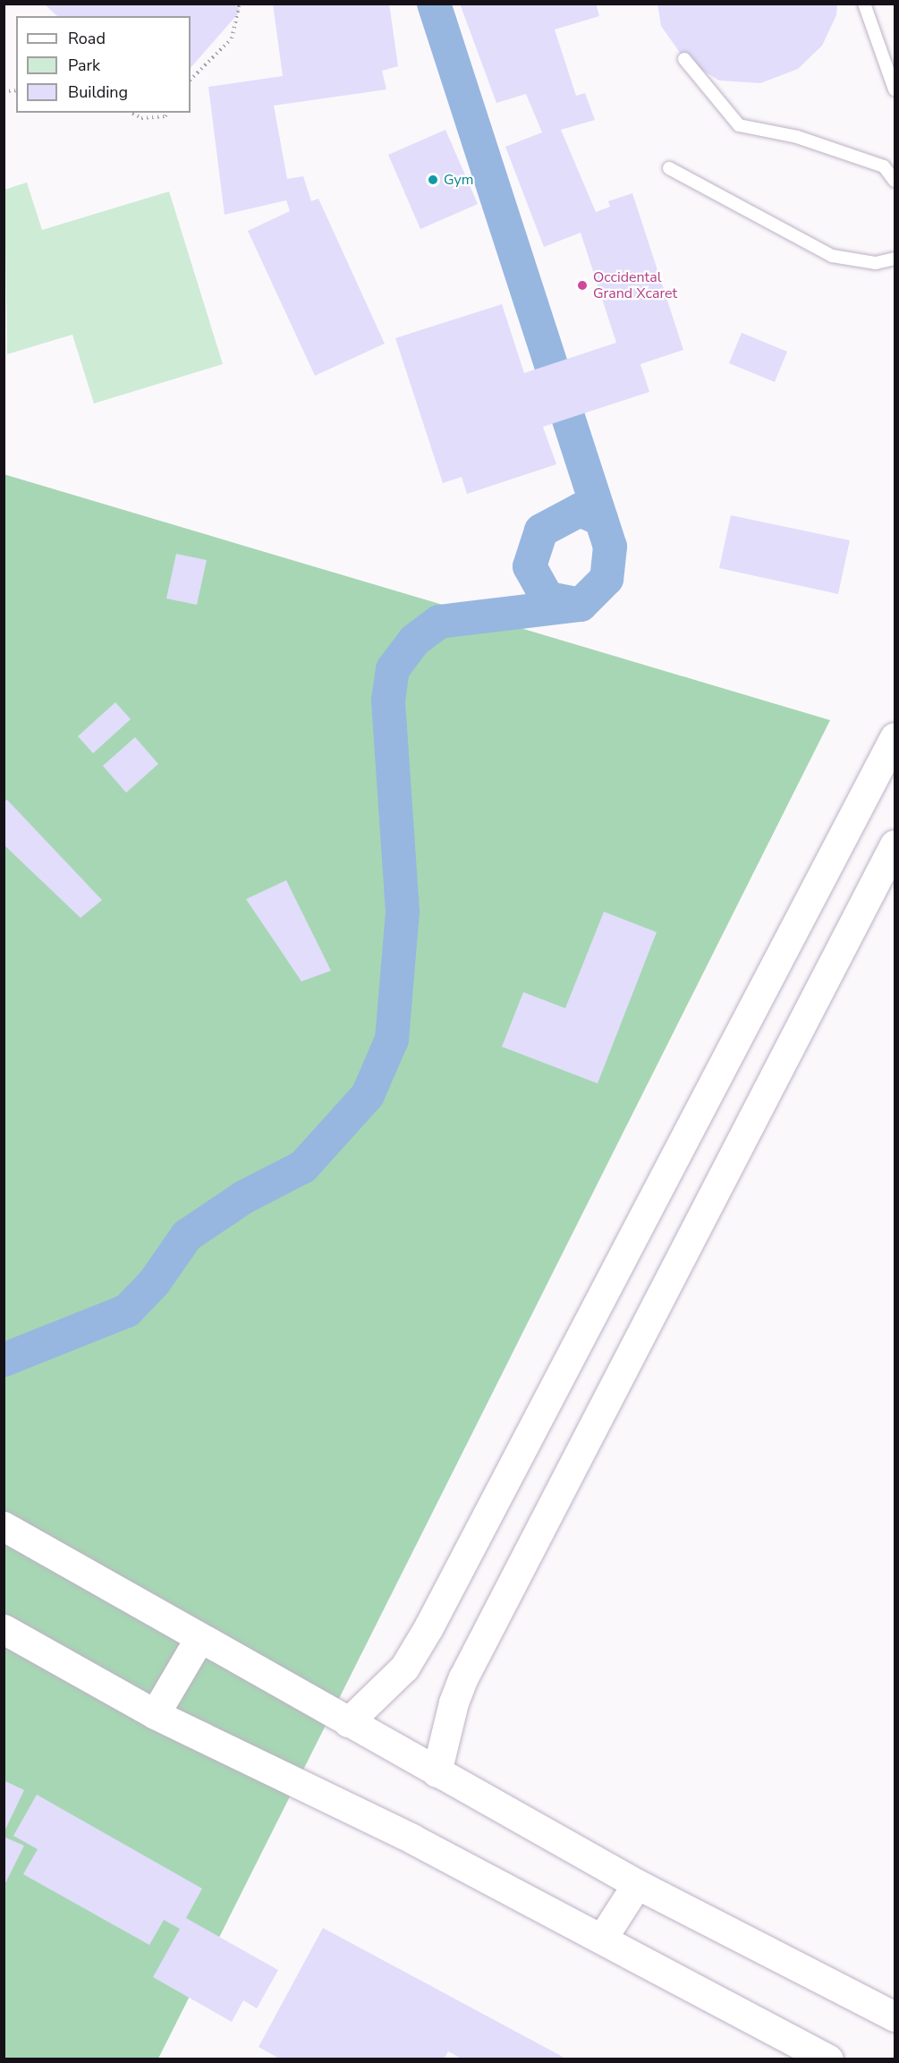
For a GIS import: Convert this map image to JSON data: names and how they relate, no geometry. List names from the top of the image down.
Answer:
{
  "places": ["Gym", "Occidental Grand Xcaret"],
  "legend": ["Road", "Park", "Building"]
}
